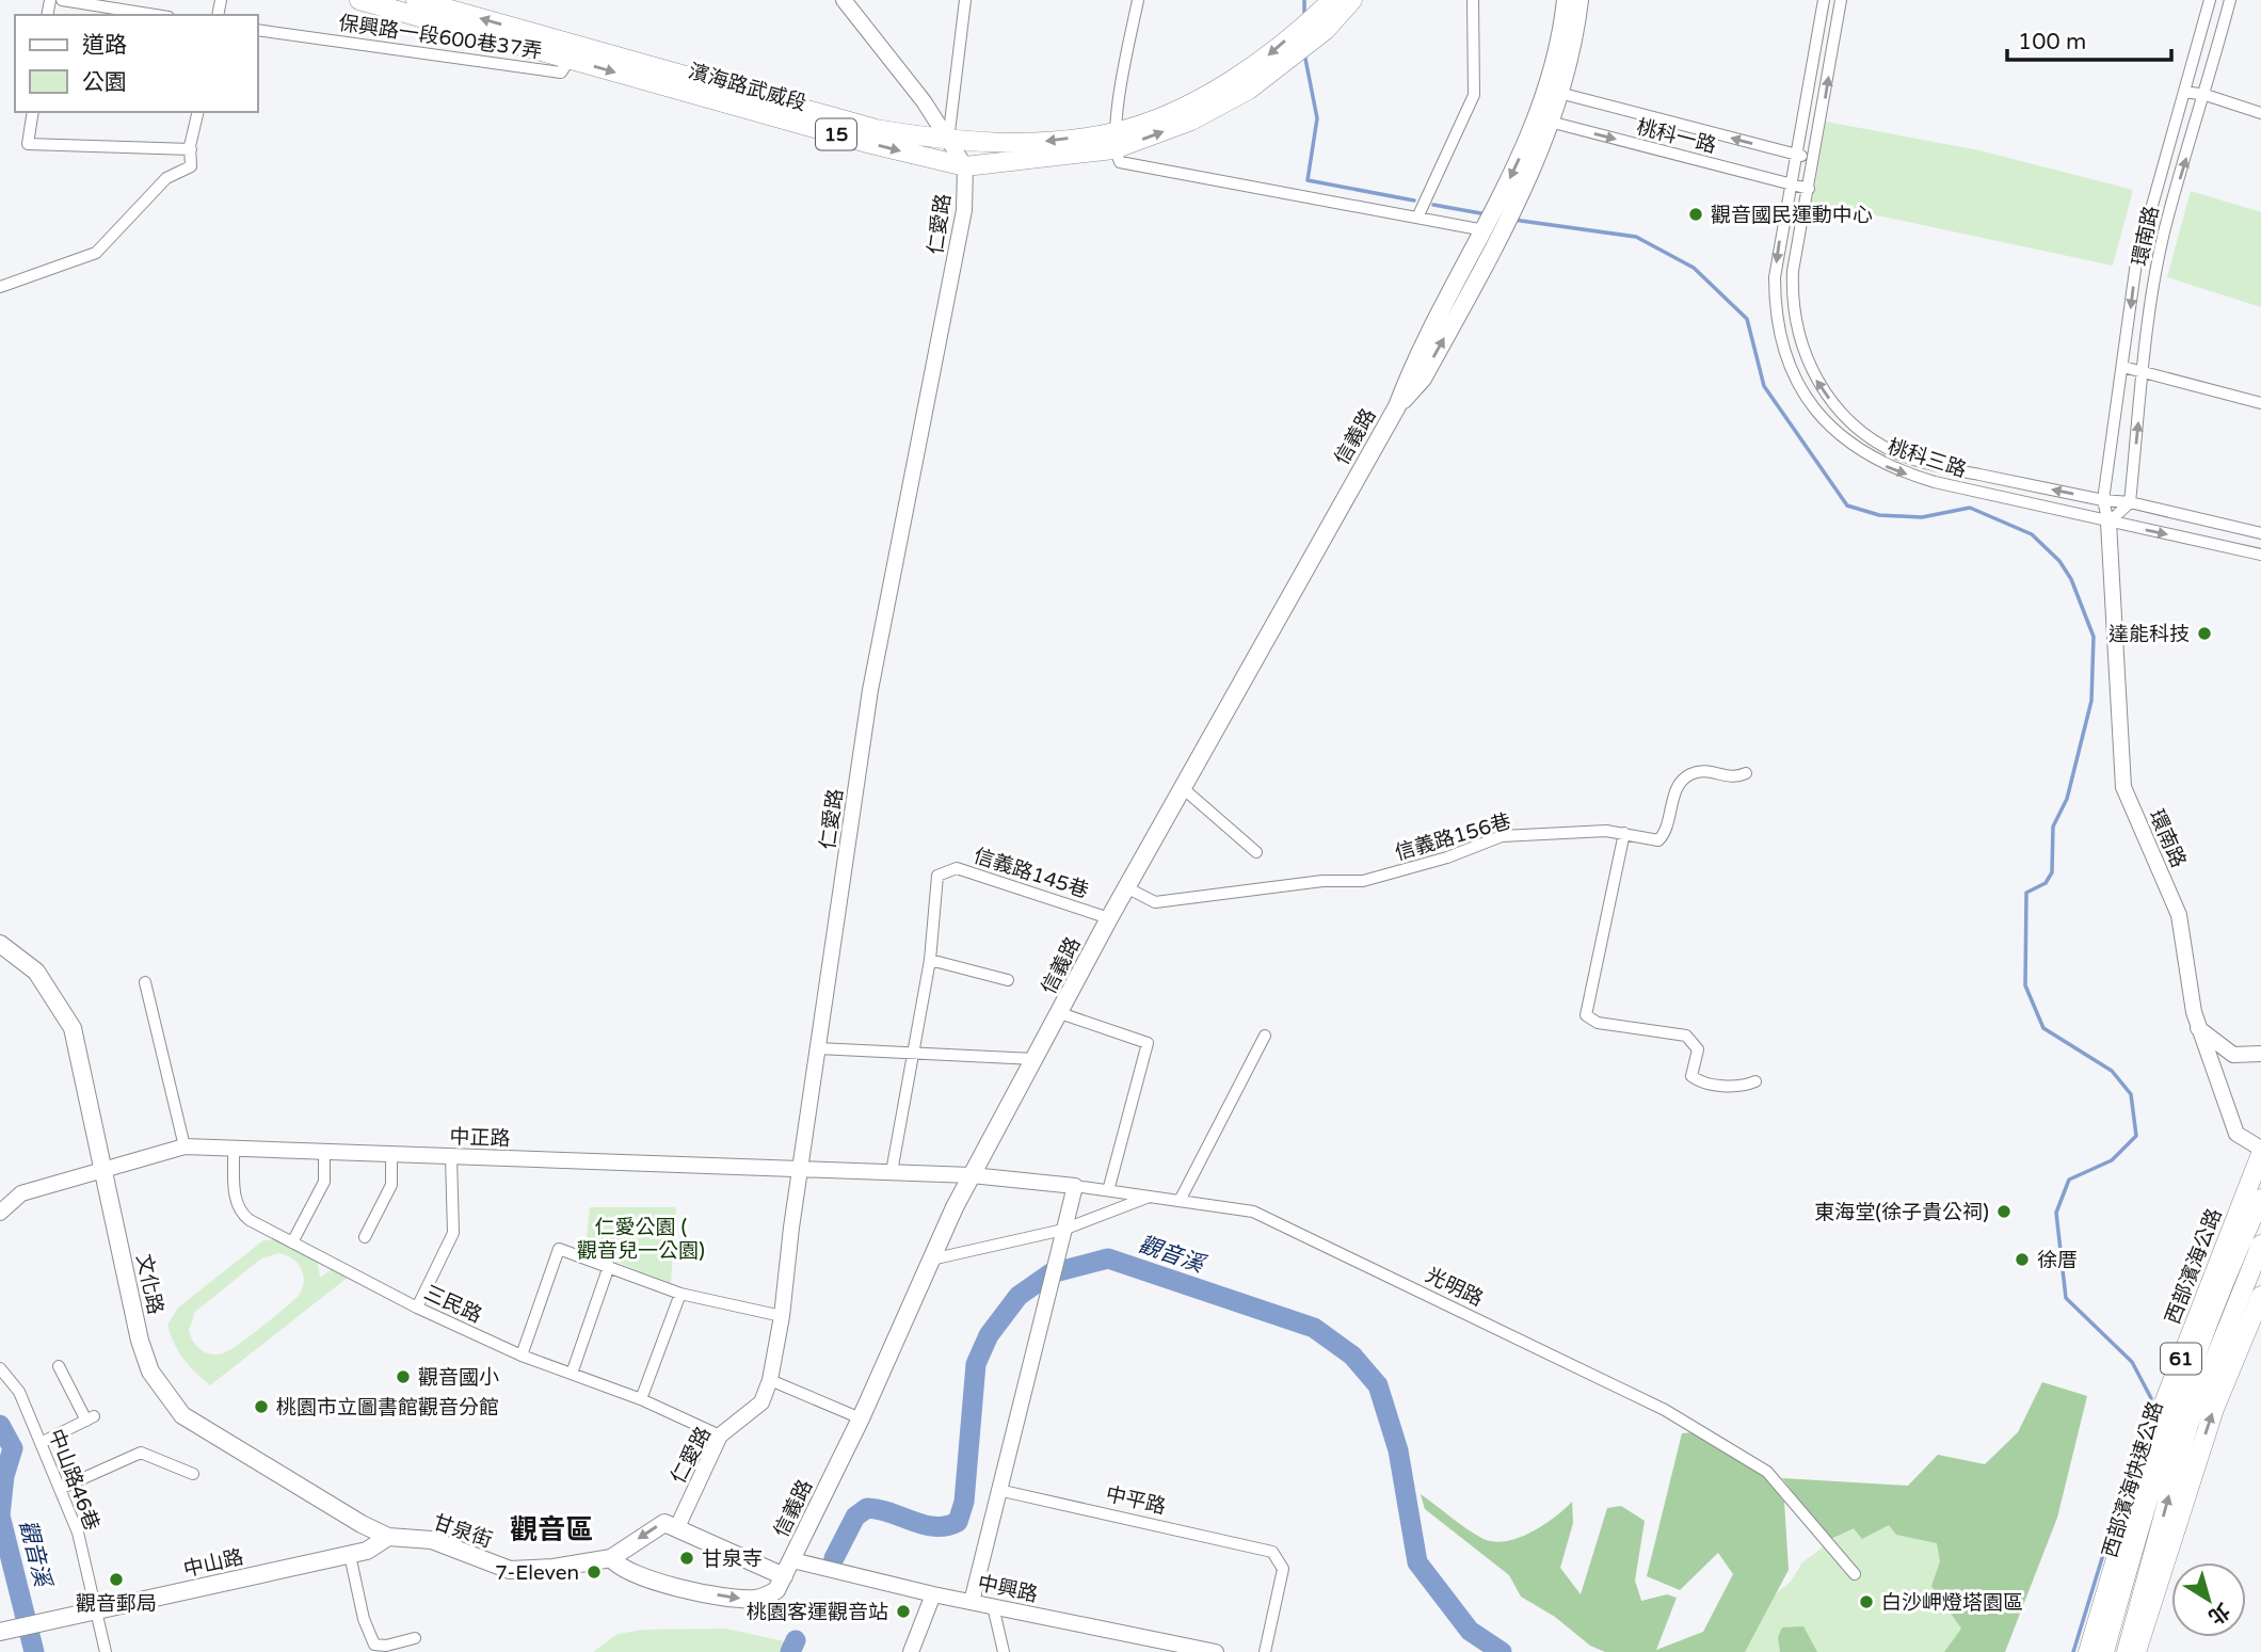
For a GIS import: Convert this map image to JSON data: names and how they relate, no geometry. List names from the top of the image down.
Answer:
{
  "streets": {
    "main road": [
      "濱海路武威段",
      "15",
      "信義路",
      "西部濱海公路",
      "文化路",
      "61",
      "西部濱海快速公路",
      "甘泉街",
      "中山路"
    ],
    "street": [
      "保興路一段600巷37弄",
      "桃科一路",
      "仁愛路",
      "環南路",
      "桃科三路",
      "信義路156巷",
      "信義路145巷",
      "中正路",
      "光明路",
      "三民路",
      "中山路46巷",
      "中平路",
      "中興路"
    ]
  },
  "crossings": [
    ["保興路一段600巷37弄", "濱海路武威段"],
    ["濱海路武威段", "仁愛路"],
    ["桃科一路", "信義路"],
    ["桃科一路", "桃科三路"],
    ["仁愛路", "中正路"],
    ["仁愛路", "三民路"],
    ["仁愛路", "甘泉街"],
    ["環南路", "桃科三路"],
    ["信義路", "信義路156巷"],
    ["信義路", "信義路145巷"],
    ["信義路", "中正路"],
    ["信義路", "光明路"],
    ["信義路", "中興路"],
    ["中正路", "文化路"],
    ["中正路", "光明路"],
    ["中正路", "三民路"],
    ["西部濱海公路", "西部濱海快速公路"],
    ["文化路", "甘泉街"],
    ["文化路", "中山路"],
    ["61", "西部濱海快速公路"],
    ["中山路46巷", "中山路"],
    ["甘泉街", "中山路"]
  ],
  "districts": ["觀音區"],
  "water": ["觀音溪"],
  "parks": ["仁愛公園 ( 觀音兒一公園)"],
  "places": [
    "觀音國民運動中心",
    "達能科技",
    "東海堂(徐子貴公祠)",
    "徐厝",
    "觀音國小",
    "桃園市立圖書館觀音分館",
    "甘泉寺",
    "7-Eleven",
    "觀音郵局",
    "白沙岬燈塔園區",
    "桃園客運觀音站"
  ],
  "legend": ["道路", "公園"],
  "scale_bar": "100 m",
  "north": "bottom right"
}
